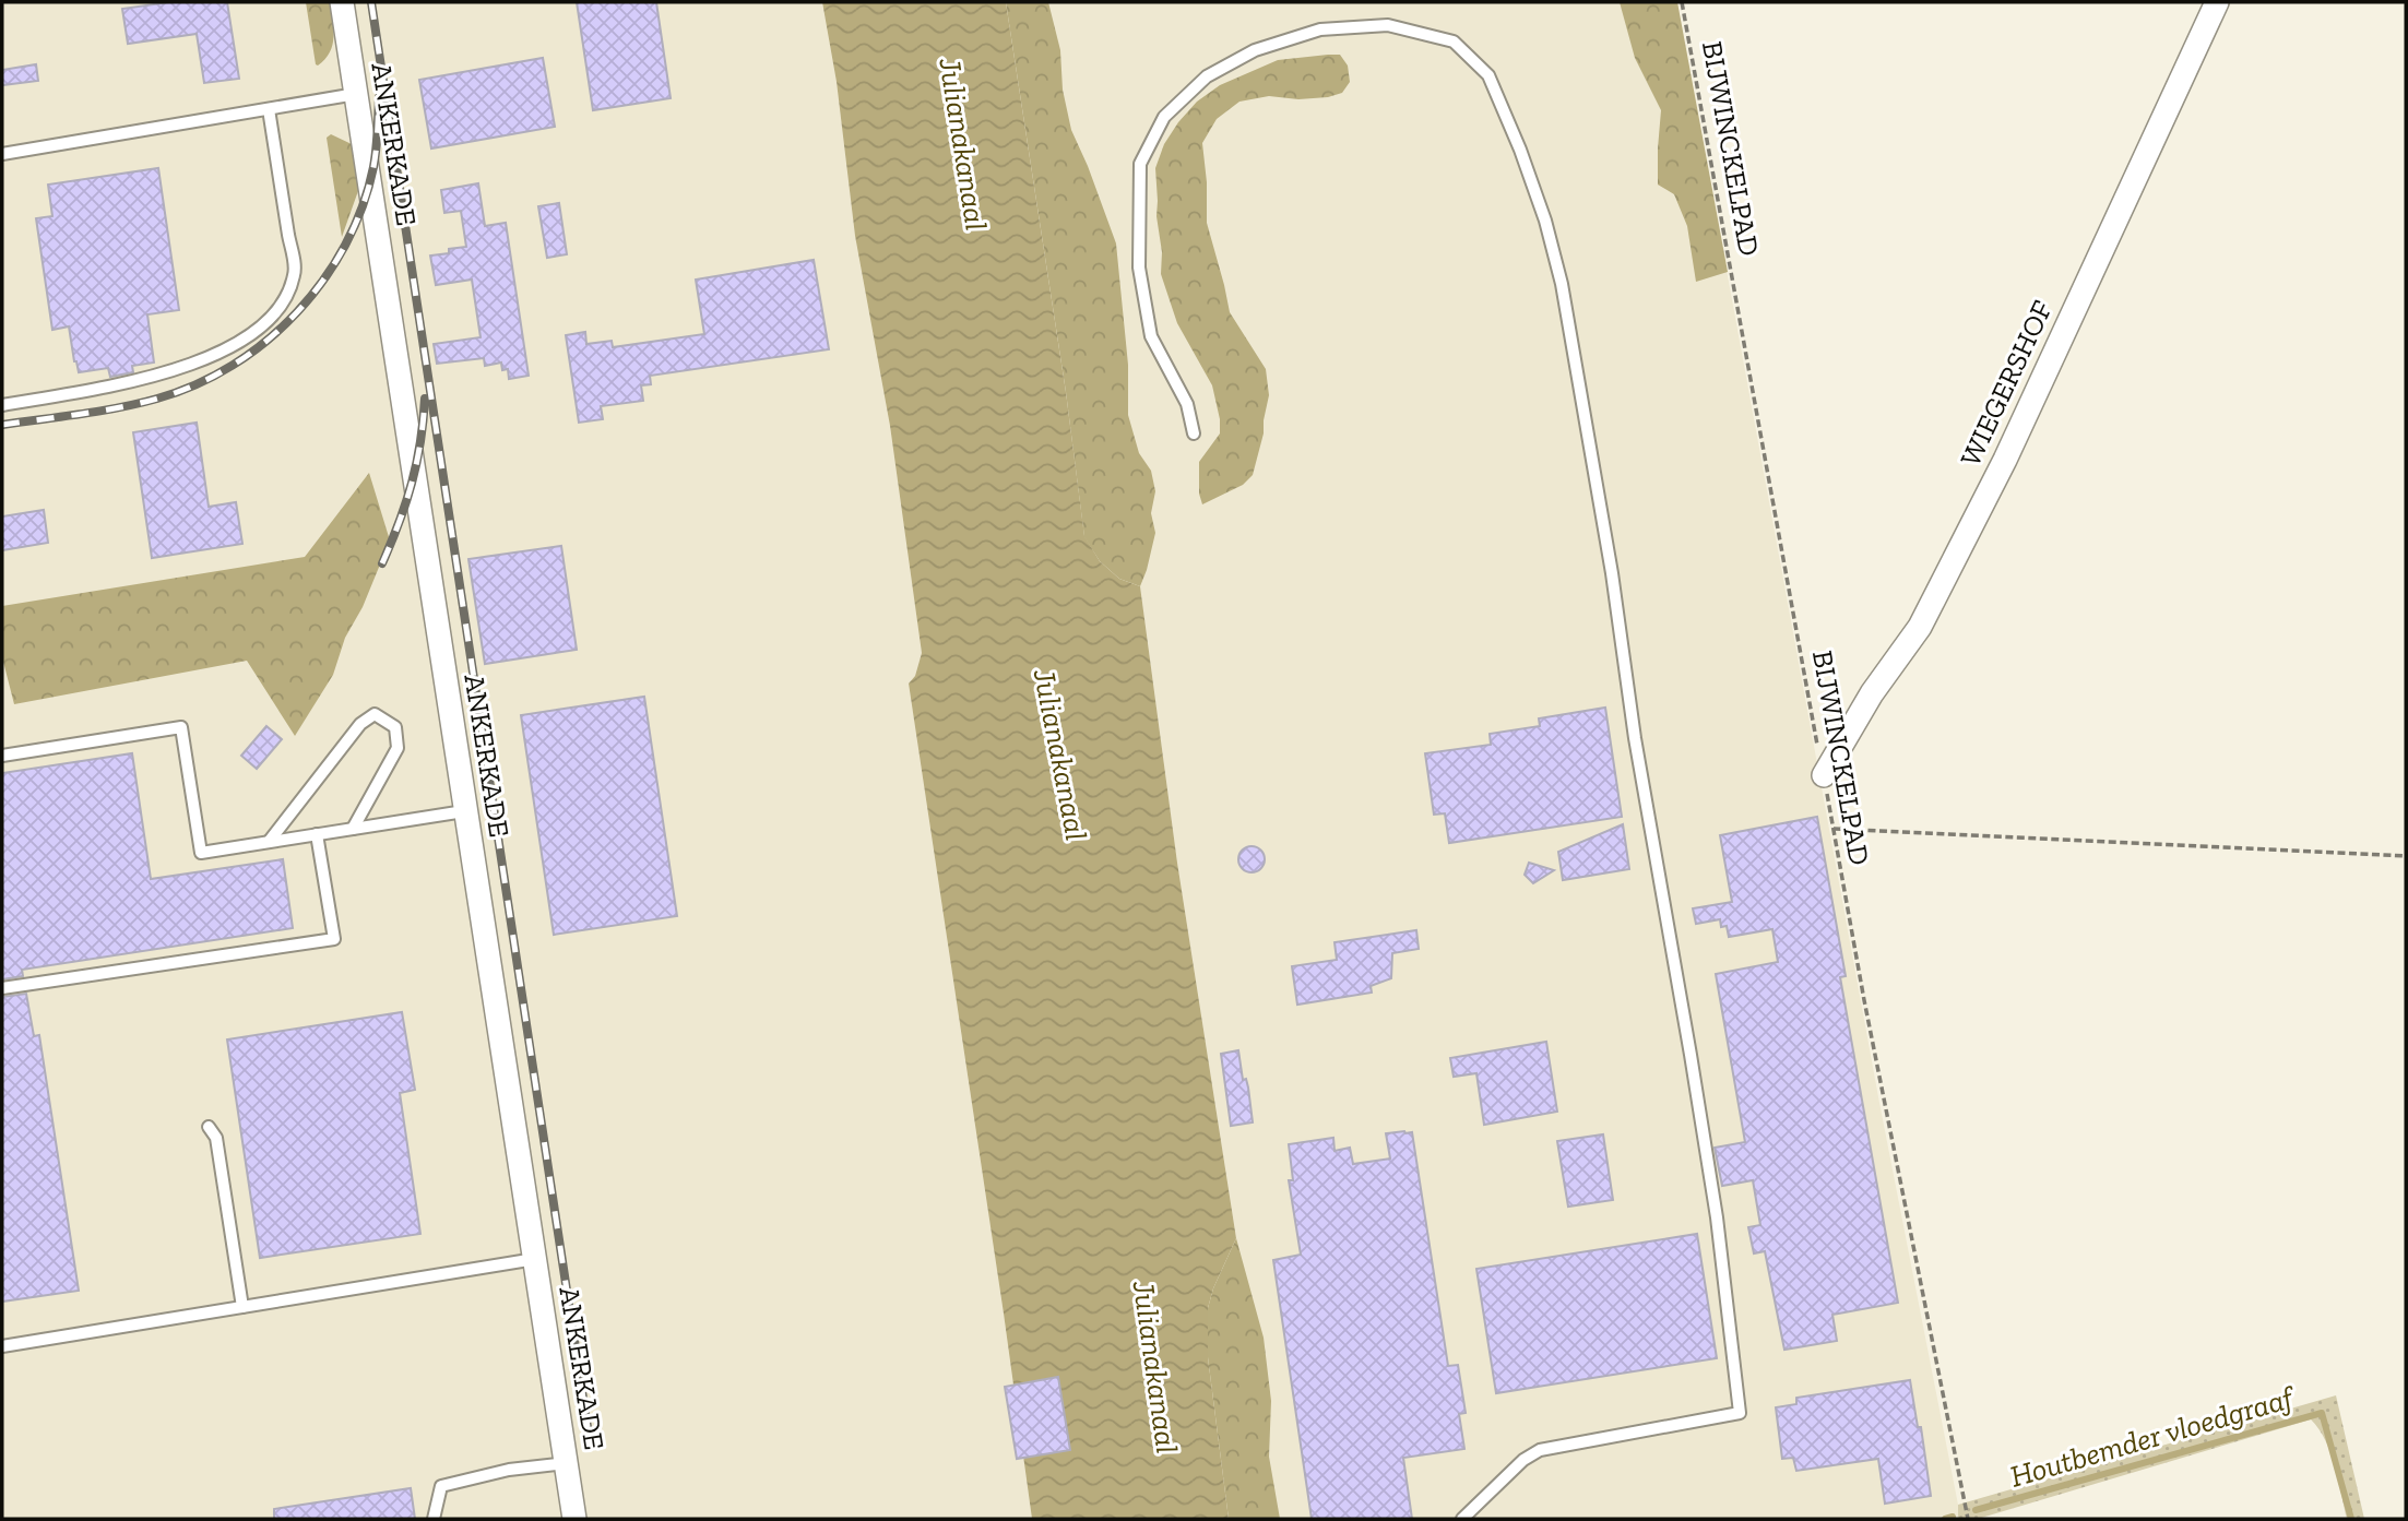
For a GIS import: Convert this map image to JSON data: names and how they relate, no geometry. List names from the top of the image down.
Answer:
{
  "streets": {
    "street": ["ANKERKADE", "WIEGERSHOF"],
    "path": ["BIJWINCKELPAD"]
  },
  "crossings": [
    ["BIJWINCKELPAD", "WIEGERSHOF"]
  ],
  "water": ["Julianakanaal", "Houtbemder vloedgraaf"]
}
